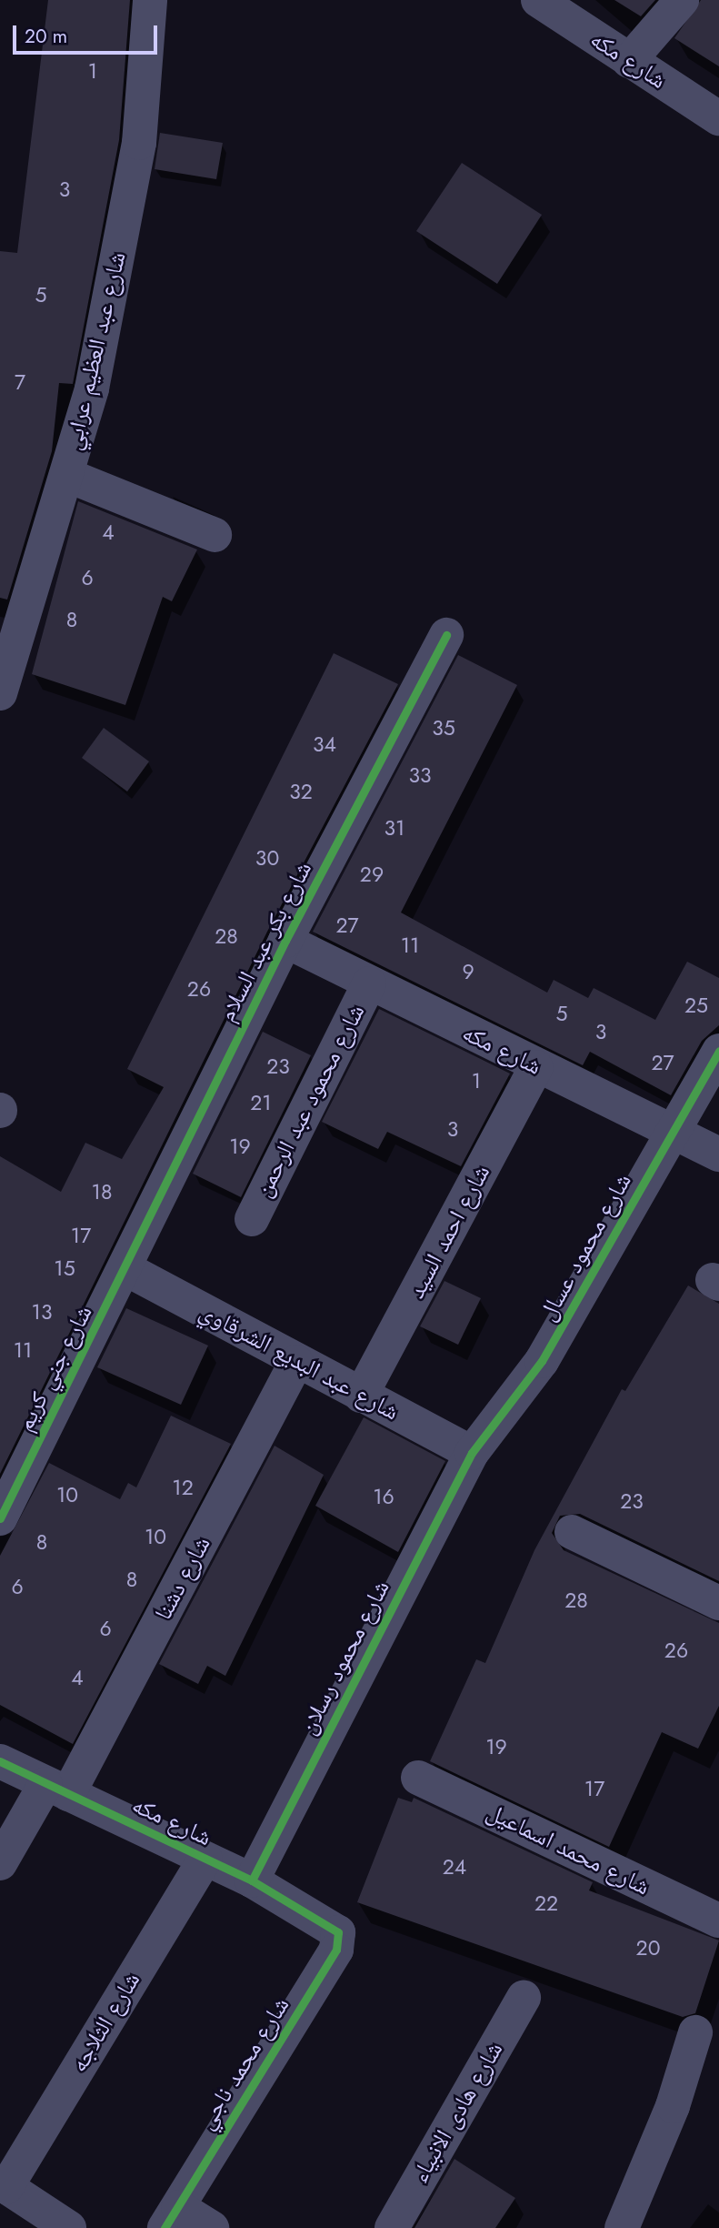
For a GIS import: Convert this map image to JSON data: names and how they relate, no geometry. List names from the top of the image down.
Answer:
{
  "streets": {
    "street": [
      "شارع مكه",
      "شارع عبد العظيم عرابي",
      "شارع بكر عبد السلام",
      "شارع محمود عبد الرحمن",
      "شارع احمد السيد",
      "شارع محمود عسال",
      "شارع عبد البديع الشرقاوي",
      "شارع جني كريم",
      "شارع دشنا",
      "شارع محمود رسلان",
      "شارع محمد اسماعيل",
      "شارع الثلاجه",
      "شارع محمد ناجي",
      "شارع هادى الانبياء"
    ]
  },
  "crossings": [
    ["شارع مكه", "شارع بكر عبد السلام"],
    ["شارع مكه", "شارع محمود عبد الرحمن"],
    ["شارع مكه", "شارع احمد السيد"],
    ["شارع مكه", "شارع محمود عسال"],
    ["شارع مكه", "شارع دشنا"],
    ["شارع مكه", "شارع محمود رسلان"],
    ["شارع مكه", "شارع الثلاجه"],
    ["شارع مكه", "شارع محمد ناجي"],
    ["شارع بكر عبد السلام", "شارع عبد البديع الشرقاوي"],
    ["شارع بكر عبد السلام", "شارع جني كريم"],
    ["شارع احمد السيد", "شارع عبد البديع الشرقاوي"],
    ["شارع محمود عسال", "شارع عبد البديع الشرقاوي"],
    ["شارع محمود عسال", "شارع محمود رسلان"],
    ["شارع عبد البديع الشرقاوي", "شارع جني كريم"],
    ["شارع عبد البديع الشرقاوي", "شارع دشنا"],
    ["شارع عبد البديع الشرقاوي", "شارع محمود رسلان"]
  ],
  "house_numbers": [
    "1",
    "3",
    "5",
    "7",
    "4",
    "6",
    "8",
    "35",
    "34",
    "33",
    "32",
    "31",
    "30",
    "29",
    "27",
    "28",
    "11",
    "9",
    "26",
    "25",
    "5",
    "3",
    "27",
    "23",
    "1",
    "21",
    "3",
    "19",
    "18",
    "17",
    "15",
    "13",
    "11",
    "12",
    "10",
    "16",
    "23",
    "10",
    "8",
    "8",
    "6",
    "28",
    "6",
    "26",
    "4",
    "19",
    "17",
    "24",
    "22",
    "20"
  ],
  "scale_bar": "20 m"
}
